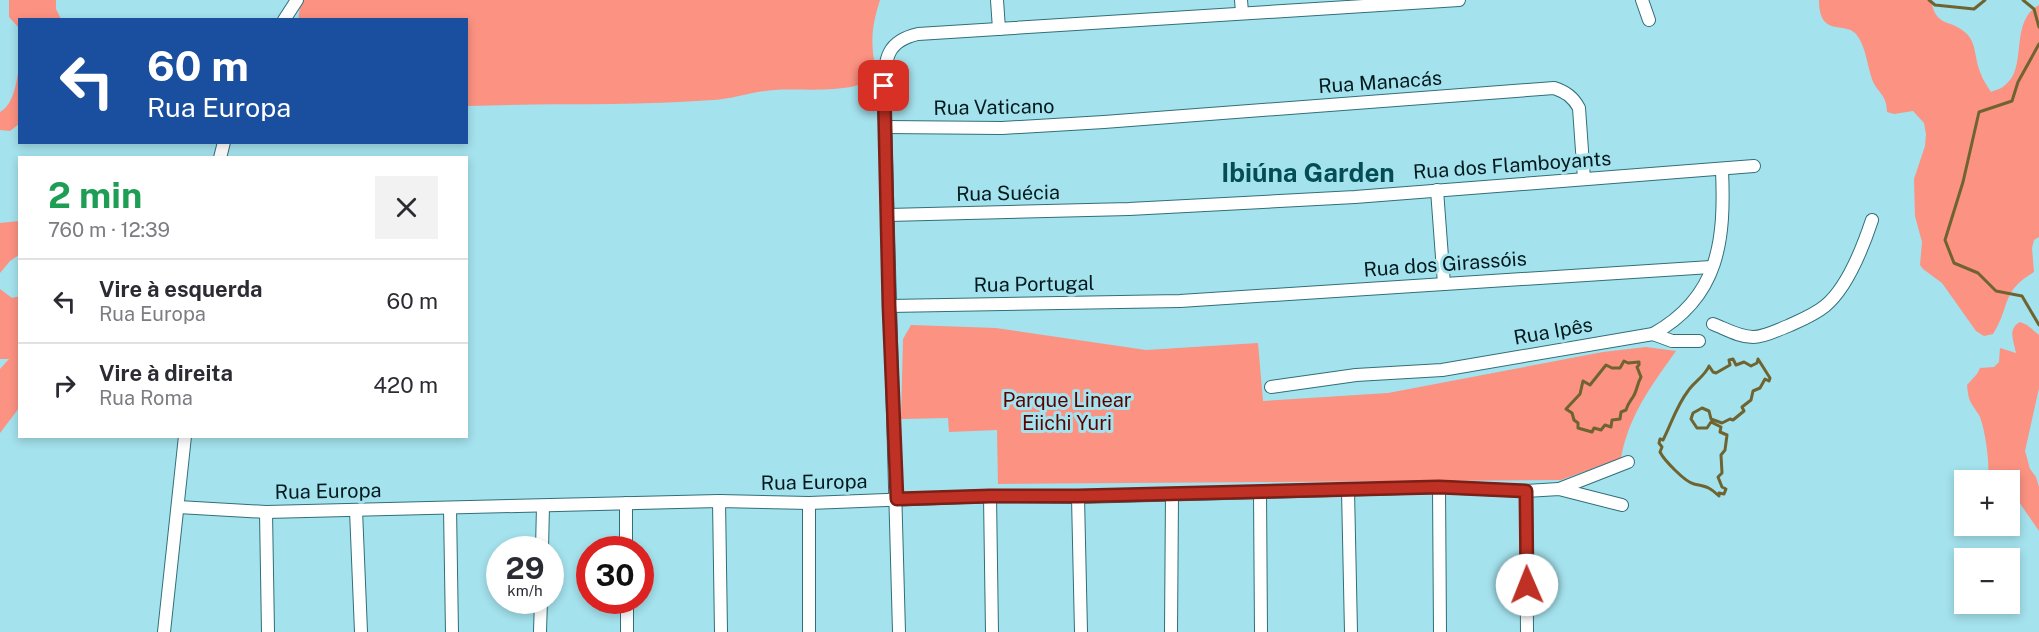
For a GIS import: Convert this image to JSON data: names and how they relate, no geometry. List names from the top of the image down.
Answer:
{
  "streets": {
    "street": [
      "Rua Manacás",
      "Rua Vaticano",
      "Rua dos Flamboyants",
      "Rua Suécia",
      "Rua dos Girassóis",
      "Rua Portugal",
      "Rua Ipês",
      "Rua Europa"
    ]
  },
  "crossings": [
    ["Rua Manacás", "Rua Vaticano"],
    ["Rua Manacás", "Rua dos Flamboyants"],
    ["Rua dos Flamboyants", "Rua Suécia"],
    ["Rua dos Flamboyants", "Rua Ipês"],
    ["Rua dos Girassóis", "Rua Portugal"],
    ["Rua dos Girassóis", "Rua Ipês"]
  ],
  "districts": ["Ibiúna Garden"],
  "parks": ["Parque Linear Eiichi Yuri"],
  "page": {
    "turn": ["60 m", "Rua Europa"],
    "heading": ["2 min", "760 m · 12:39"],
    "list": [
      {
        "name": "Vire à esquerda",
        "note": "Rua Europa",
        "value": "60 m"
      },
      {
        "name": "Vire à direita",
        "note": "Rua Roma",
        "value": "420 m"
      }
    ],
    "map_buttons": ["+", "−"],
    "speed": "29 km/h",
    "limit": "30"
  }
}
